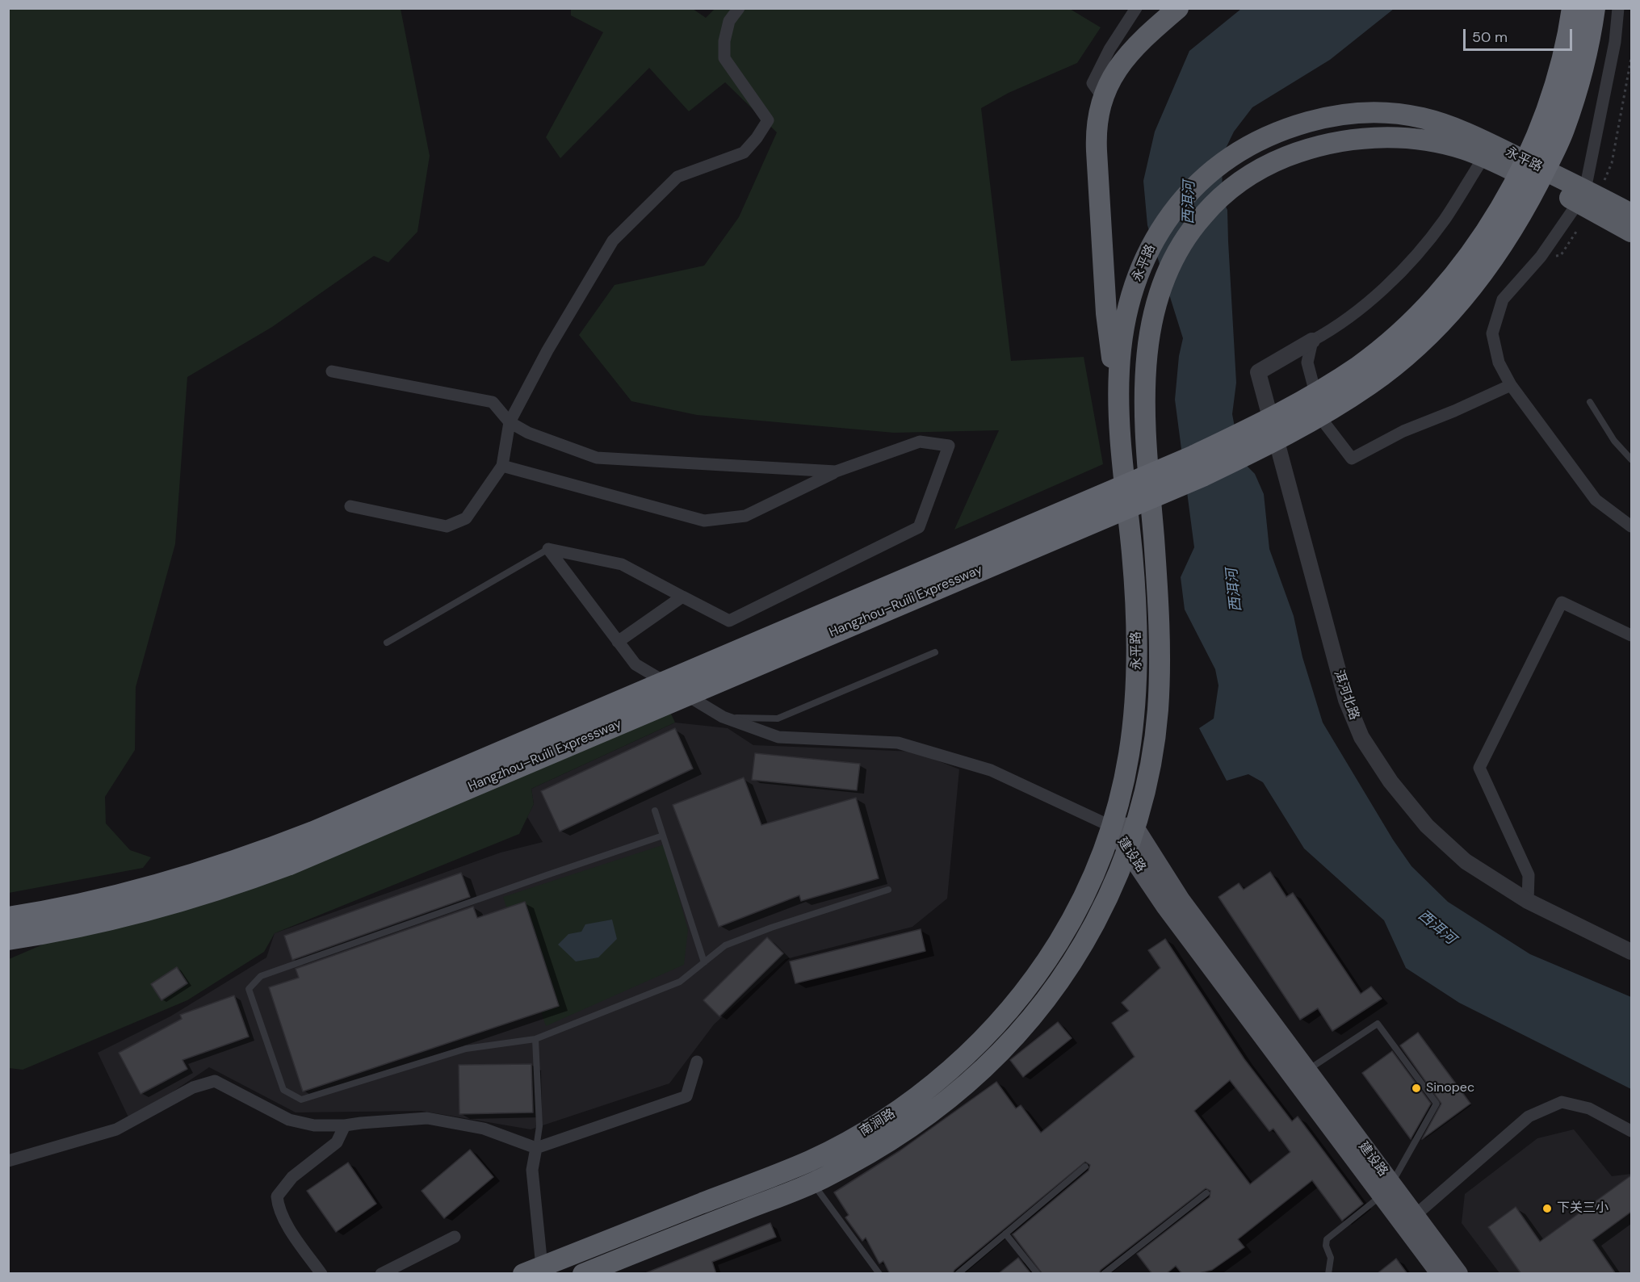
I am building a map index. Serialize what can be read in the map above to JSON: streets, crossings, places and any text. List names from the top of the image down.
{
  "streets": {
    "highway": ["永平路", "Hangzhou–Ruili Expressway", "南涧路"],
    "main road": ["建设路"],
    "street": ["洱河北路"]
  },
  "crossings": [
    ["永平路", "建设路"],
    ["永平路", "南涧路"],
    ["建设路", "南涧路"]
  ],
  "water": ["西洱河"],
  "places": ["Sinopec", "下关三小"],
  "scale_bar": "50 m"
}
